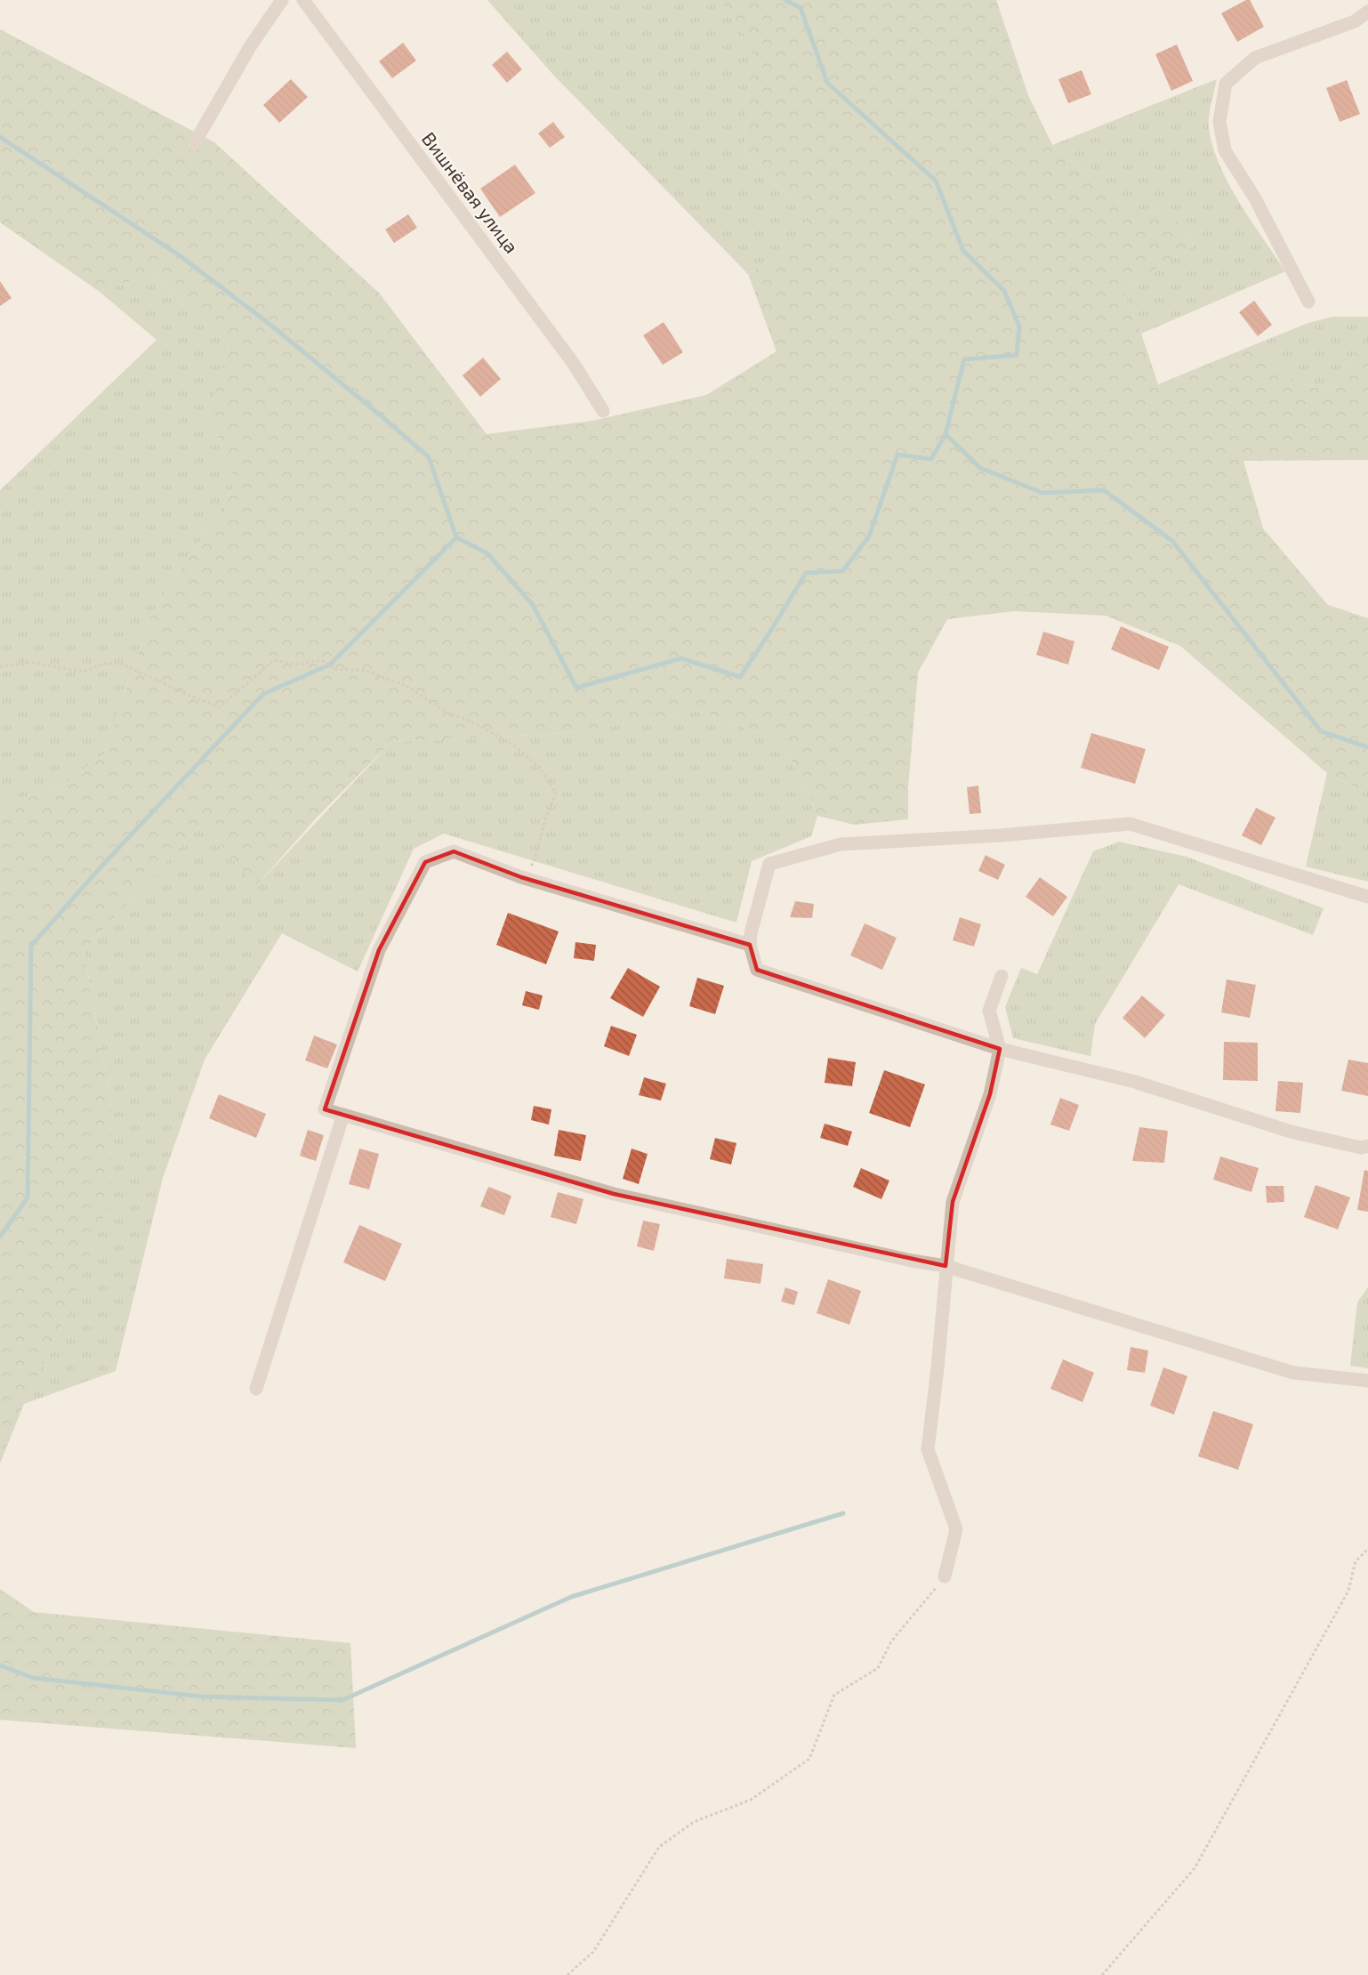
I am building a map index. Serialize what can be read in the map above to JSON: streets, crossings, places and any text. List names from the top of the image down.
{
  "streets": {
    "street": ["Вишнёвая улица"]
  }
}
